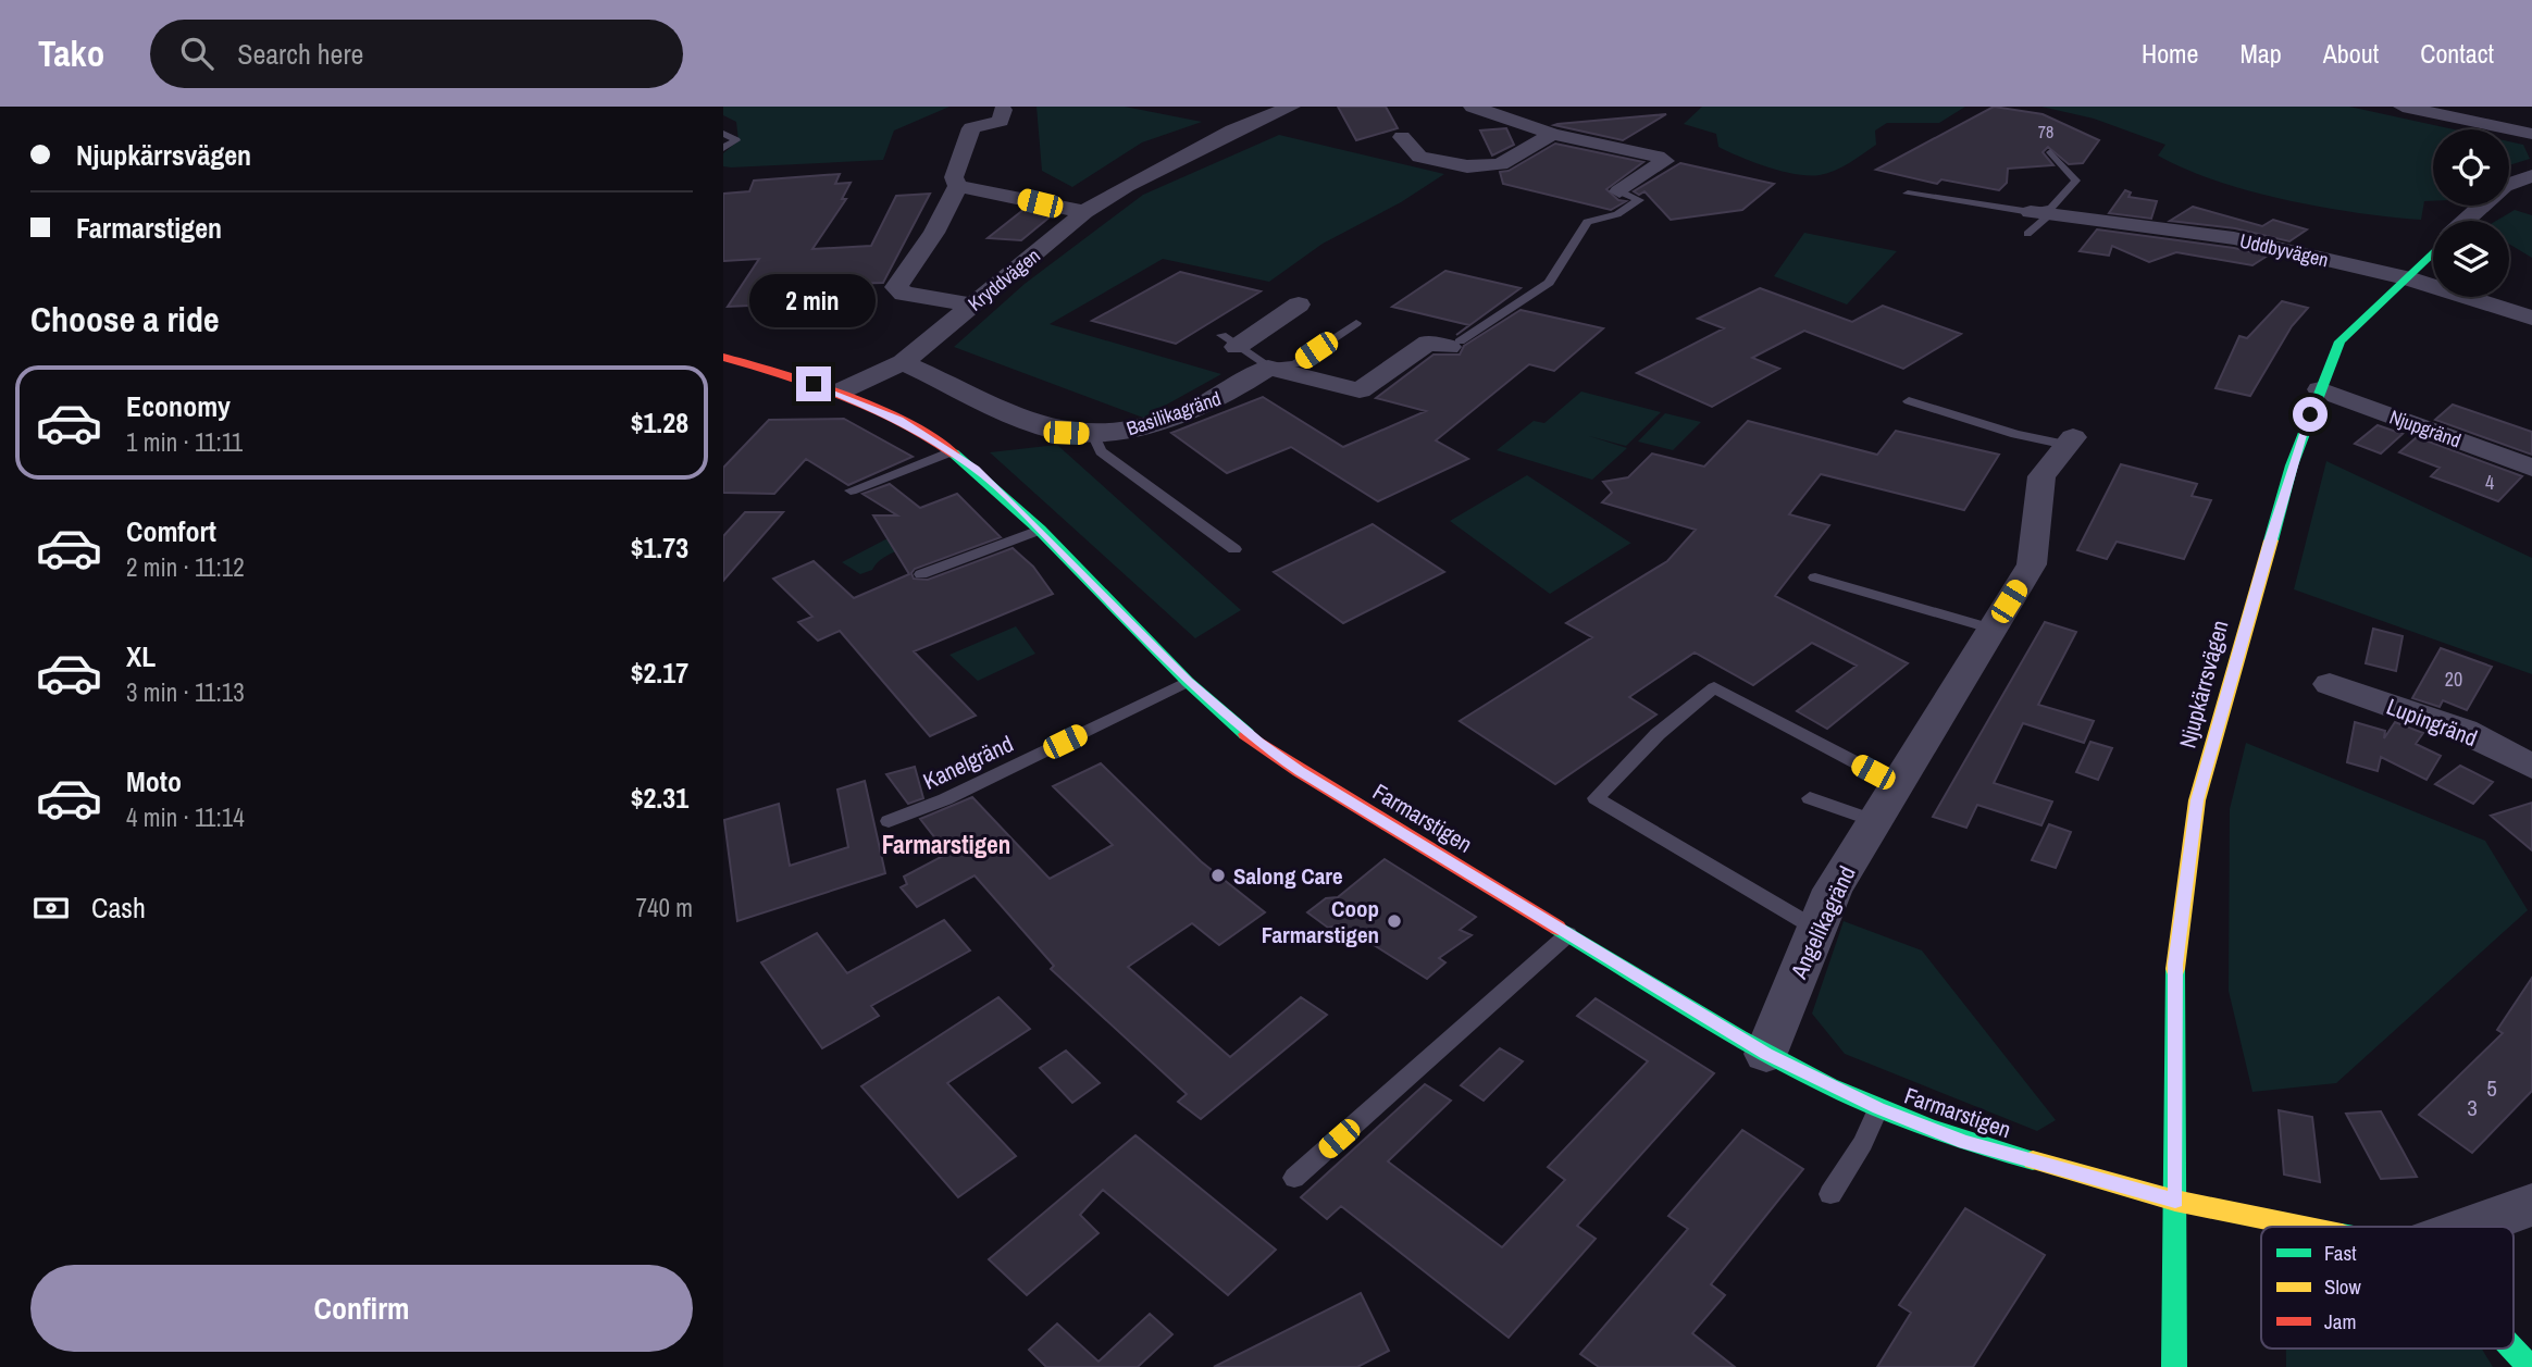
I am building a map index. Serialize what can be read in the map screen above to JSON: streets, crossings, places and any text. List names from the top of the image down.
{
  "streets": {
    "street": [
      "Uddbyvägen",
      "Kryddvägen",
      "Basilikagränd",
      "Njupgränd",
      "Njupkärrsvägen",
      "Lupingränd",
      "Farmarstigen",
      "Angelikagränd"
    ],
    "lane": ["Kanelgränd"]
  },
  "crossings": [
    ["Uddbyvägen", "Njupkärrsvägen"],
    ["Kryddvägen", "Basilikagränd"],
    ["Kryddvägen", "Farmarstigen"],
    ["Njupgränd", "Njupkärrsvägen"],
    ["Njupkärrsvägen", "Farmarstigen"],
    ["Kanelgränd", "Farmarstigen"],
    ["Farmarstigen", "Angelikagränd"]
  ],
  "districts": ["Farmarstigen"],
  "places": ["Salong Care", "Coop Farmarstigen"],
  "house_numbers": [
    "78",
    "4",
    "20",
    "5",
    "3"
  ],
  "legend": ["Fast", "Slow", "Jam"],
  "page": {
    "header": "Tako",
    "search": "Search here",
    "nav": [
      "Home",
      "Map",
      "About",
      "Contact"
    ],
    "banner": ["Njupkärrsvägen", "Farmarstigen"],
    "heading": "Choose a ride",
    "bubble": "2 min",
    "list": [
      {
        "name": "Economy",
        "note": "1 min · 11:11",
        "value": "$1.28"
      },
      {
        "name": "Comfort",
        "note": "2 min · 11:12",
        "value": "$1.73"
      },
      {
        "name": "XL",
        "note": "3 min · 11:13",
        "value": "$2.17"
      },
      {
        "name": "Moto",
        "note": "4 min · 11:14",
        "value": "$2.31"
      }
    ],
    "pay": ["Cash", "740 m"],
    "buttons": "Confirm"
  }
}
